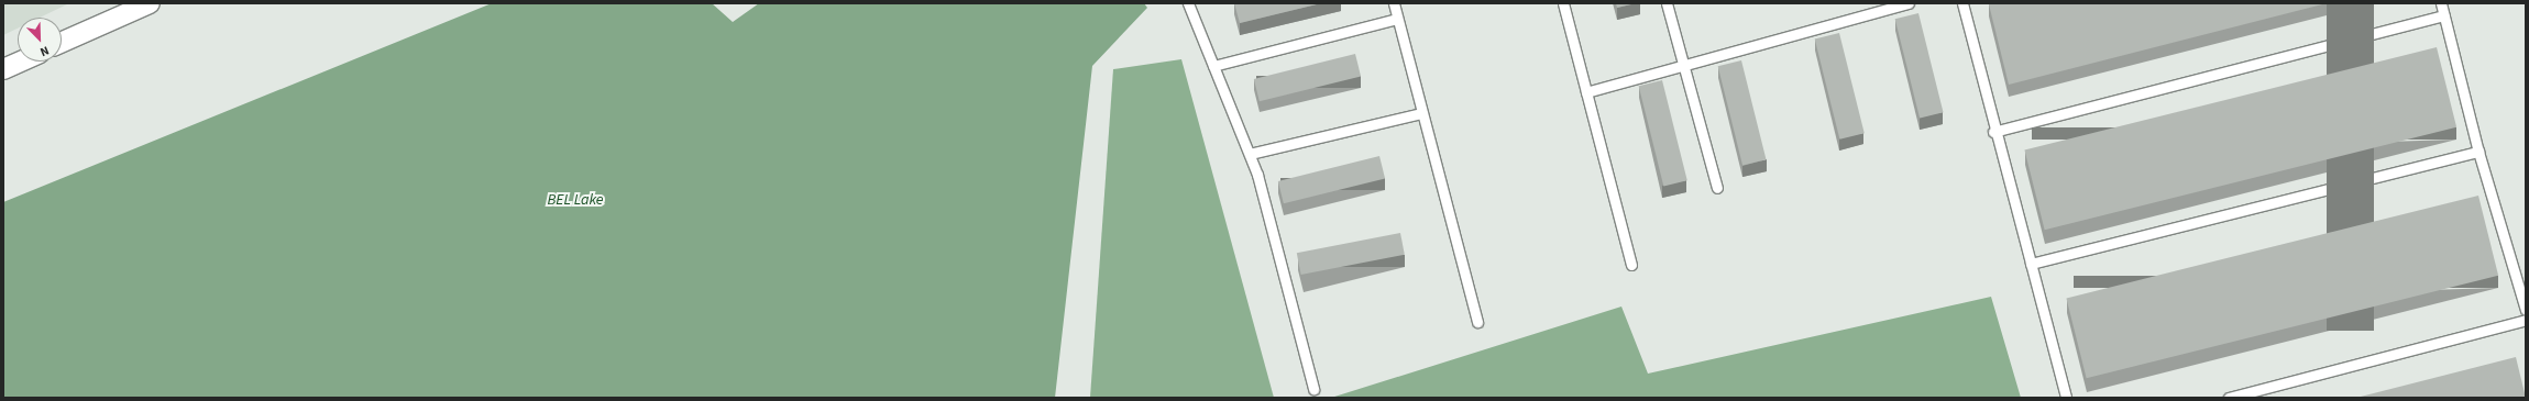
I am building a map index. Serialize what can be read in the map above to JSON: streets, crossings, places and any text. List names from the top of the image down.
{
  "water": ["BEL Lake"],
  "north": "bottom right"
}
